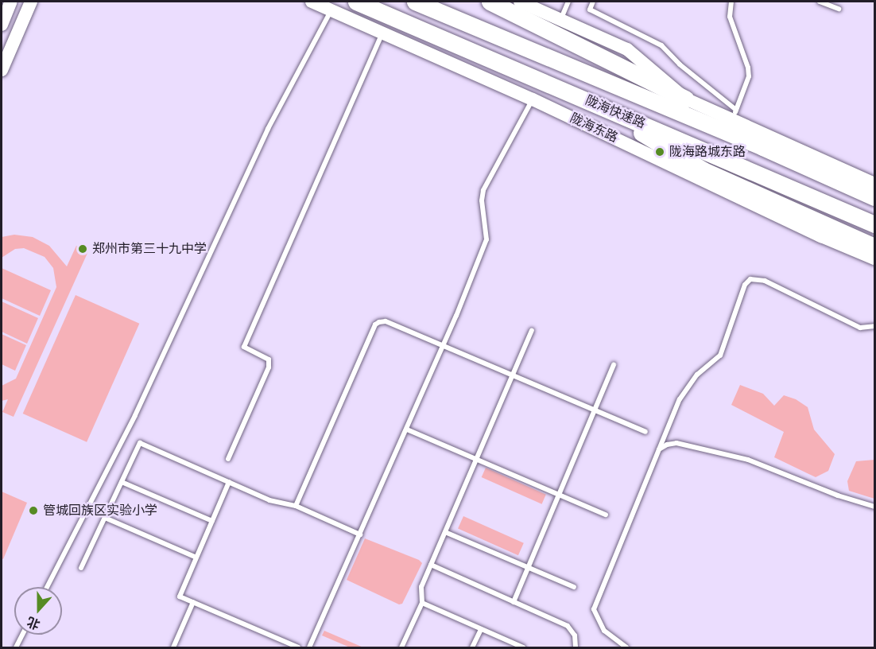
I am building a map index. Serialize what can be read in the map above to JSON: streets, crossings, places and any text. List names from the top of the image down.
{
  "streets": {
    "highway": ["陇海快速路"],
    "street": ["陇海东路"]
  },
  "places": ["陇海路城东路", "郑州市第三十九中学", "管城回族区实验小学"],
  "north": "bottom"
}
